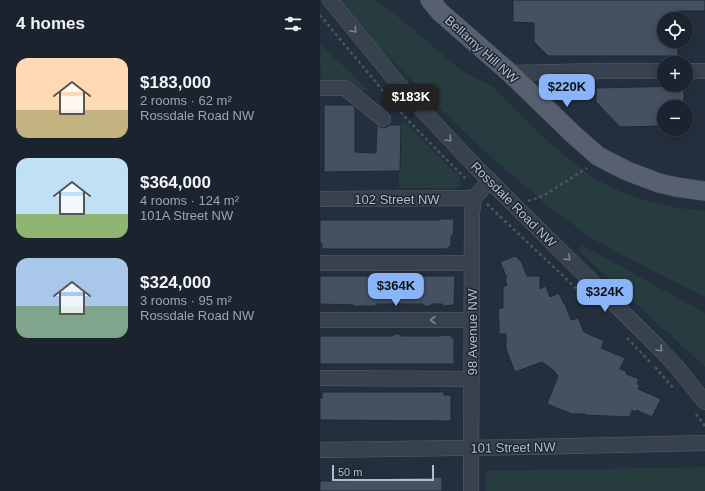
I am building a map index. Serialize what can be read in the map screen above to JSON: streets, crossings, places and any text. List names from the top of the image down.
{
  "streets": {
    "main road": ["Bellamy Hill NW"],
    "street": [
      "102 Street NW",
      "Rossdale Road NW",
      "98 Avenue NW",
      "101 Street NW"
    ]
  },
  "crossings": [
    ["102 Street NW", "98 Avenue NW"],
    ["98 Avenue NW", "101 Street NW"]
  ],
  "one_way": ["Rossdale Road NW"],
  "scale_bar": "50 m",
  "page": {
    "heading": "4 homes",
    "map_buttons": ["+", "−"],
    "list": [
      {
        "name": "$183,000",
        "note": "2 rooms · 62 m² · Rossdale Road NW"
      },
      {
        "name": "$364,000",
        "note": "4 rooms · 124 m² · 101A Street NW"
      },
      {
        "name": "$324,000",
        "note": "3 rooms · 95 m² · Rossdale Road NW"
      }
    ],
    "price": [
      "$220K",
      "$183K",
      "$364K",
      "$324K"
    ],
    "scale": "50 m"
  }
}
